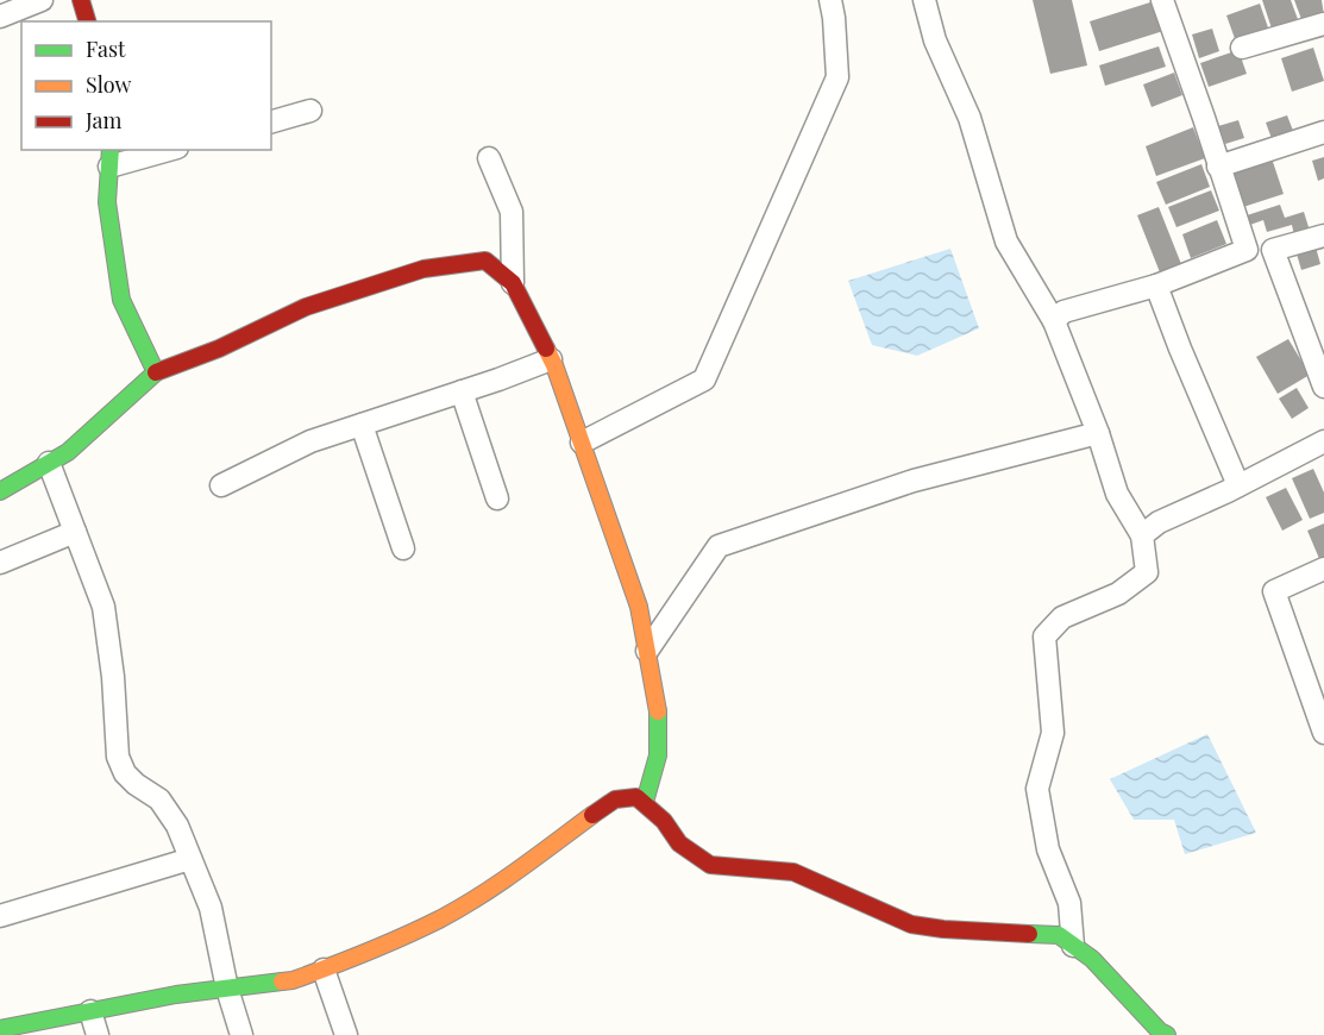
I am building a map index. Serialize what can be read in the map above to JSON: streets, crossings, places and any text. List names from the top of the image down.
{
  "legend": ["Fast", "Slow", "Jam"]
}
